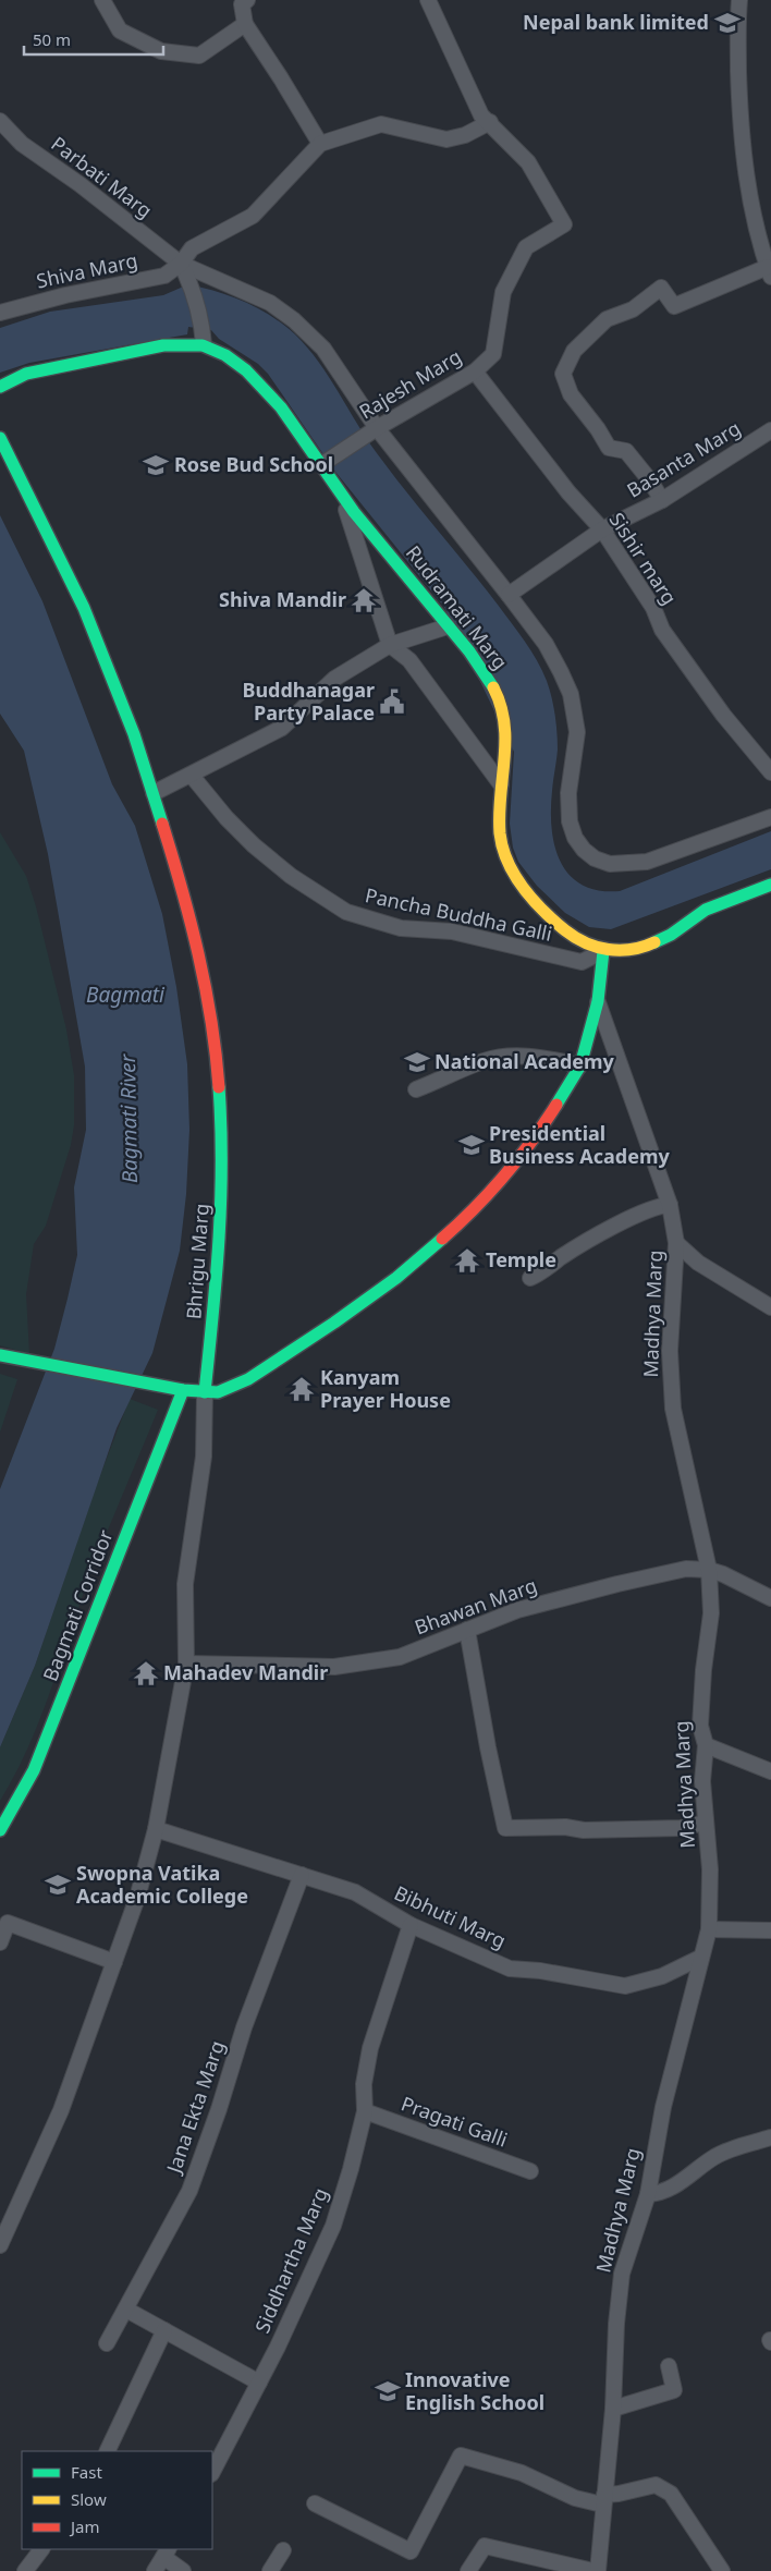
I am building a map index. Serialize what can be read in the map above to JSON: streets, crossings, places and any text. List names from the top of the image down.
{
  "streets": {
    "street": [
      "Parbati Marg",
      "Shiva Marg",
      "Rajesh Marg",
      "Basanta Marg",
      "Sishir marg",
      "Rudramati Marg",
      "Pancha Buddha Galli",
      "Bhrigu Marg",
      "Madhya Marg",
      "Bagmati Corridor",
      "Bhawan Marg",
      "Bibhuti Marg",
      "Jana Ekta Marg",
      "Pragati Galli",
      "Siddhartha Marg"
    ]
  },
  "crossings": [
    ["Parbati Marg", "Shiva Marg"],
    ["Rajesh Marg", "Sishir marg"],
    ["Rajesh Marg", "Rudramati Marg"],
    ["Basanta Marg", "Sishir marg"],
    ["Rudramati Marg", "Pancha Buddha Galli"],
    ["Madhya Marg", "Bhawan Marg"],
    ["Madhya Marg", "Bibhuti Marg"],
    ["Bibhuti Marg", "Jana Ekta Marg"],
    ["Bibhuti Marg", "Siddhartha Marg"],
    ["Pragati Galli", "Siddhartha Marg"]
  ],
  "water": ["Bagmati", "Bagmati River"],
  "places": {
    "school or university": [
      "Nepal bank limited",
      "Rose Bud School",
      "National Academy",
      "Presidential Business Academy",
      "Swopna Vatika Academic College",
      "Innovative English School"
    ],
    "temple": [
      "Shiva Mandir",
      "Temple",
      "Kanyam Prayer House",
      "Mahadev Mandir"
    ],
    "public building": ["Buddhanagar Party Palace"]
  },
  "legend": ["Fast", "Slow", "Jam"],
  "scale_bar": "50 m"
}
